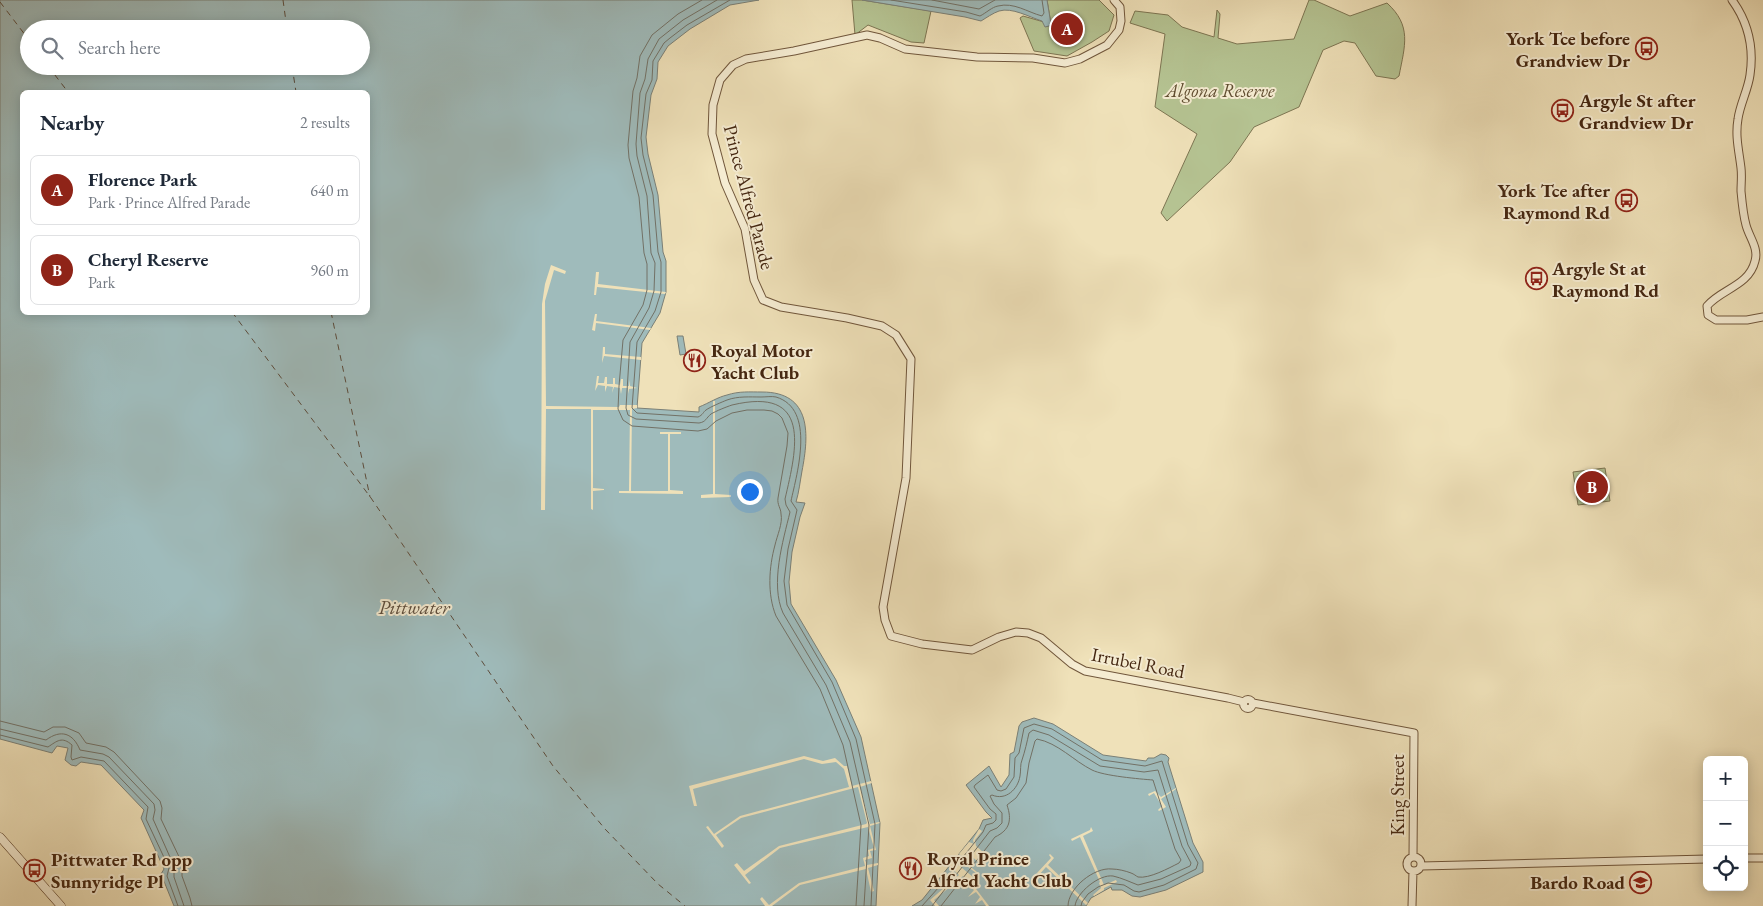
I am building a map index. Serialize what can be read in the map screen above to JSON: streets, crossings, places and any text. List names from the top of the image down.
{
  "streets": {
    "street": ["Prince Alfred Parade", "Irrubel Road", "King Street"]
  },
  "crossings": [
    ["Prince Alfred Parade", "Irrubel Road"],
    ["Irrubel Road", "King Street"]
  ],
  "water": ["Pittwater"],
  "parks": ["Algona Reserve"],
  "places": {
    "bus stop": [
      "York Tce before Grandview Dr",
      "Argyle St after Grandview Dr",
      "York Tce after Raymond Rd",
      "Argyle St at Raymond Rd",
      "Pittwater Rd opp Sunnyridge Pl"
    ],
    "restaurant": ["Royal Motor Yacht Club", "Royal Prince Alfred Yacht Club"],
    "school or university": ["Bardo Road"]
  },
  "page": {
    "pins": ["A", "B"],
    "search": "Search here",
    "heading": ["Nearby", "2 results"],
    "list": [
      {
        "mark": "A",
        "name": "Florence Park",
        "note": "Park · Prince Alfred Parade",
        "value": "640 m"
      },
      {
        "mark": "B",
        "name": "Cheryl Reserve",
        "note": "Park",
        "value": "960 m"
      }
    ],
    "map_buttons": ["+", "−"]
  }
}
